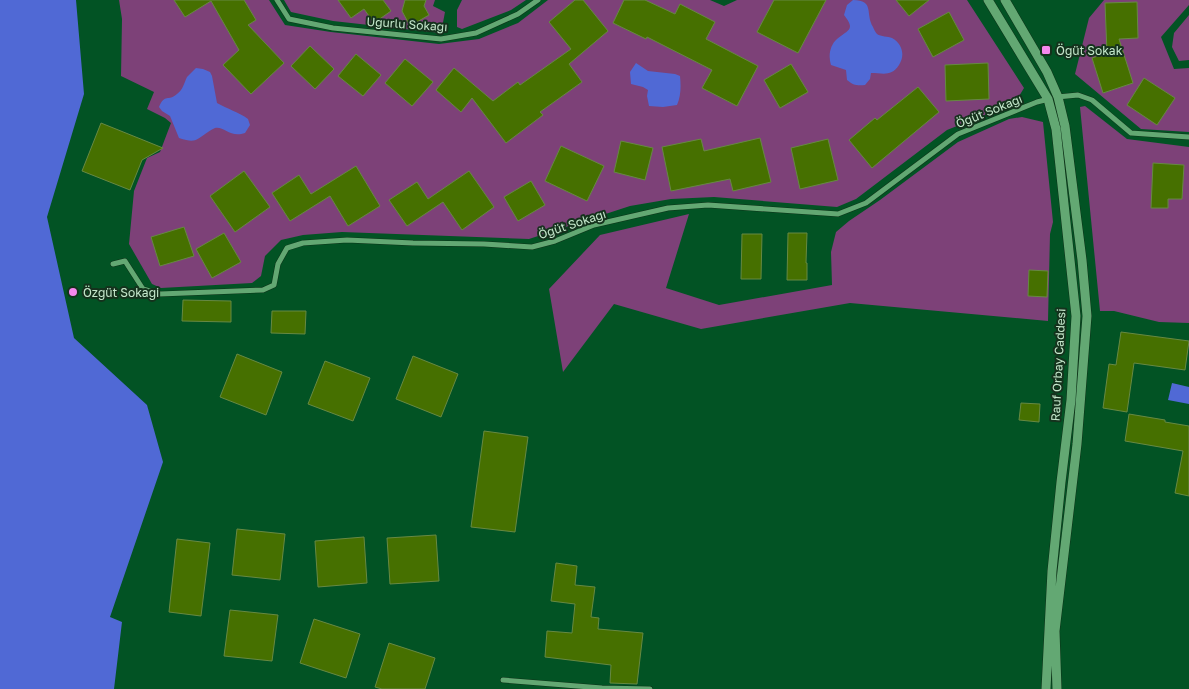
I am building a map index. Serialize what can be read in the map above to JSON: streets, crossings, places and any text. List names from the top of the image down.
{
  "streets": {
    "street": ["Uğurlu Sokağı", "Öğüt Sokağı", "Rauf Orbay Caddesi"]
  },
  "crossings": [
    ["Öğüt Sokağı", "Rauf Orbay Caddesi"]
  ],
  "places": {
    "transit": ["Öğüt Sokak"],
    "other": ["Özgüt Sokagi"]
  }
}
